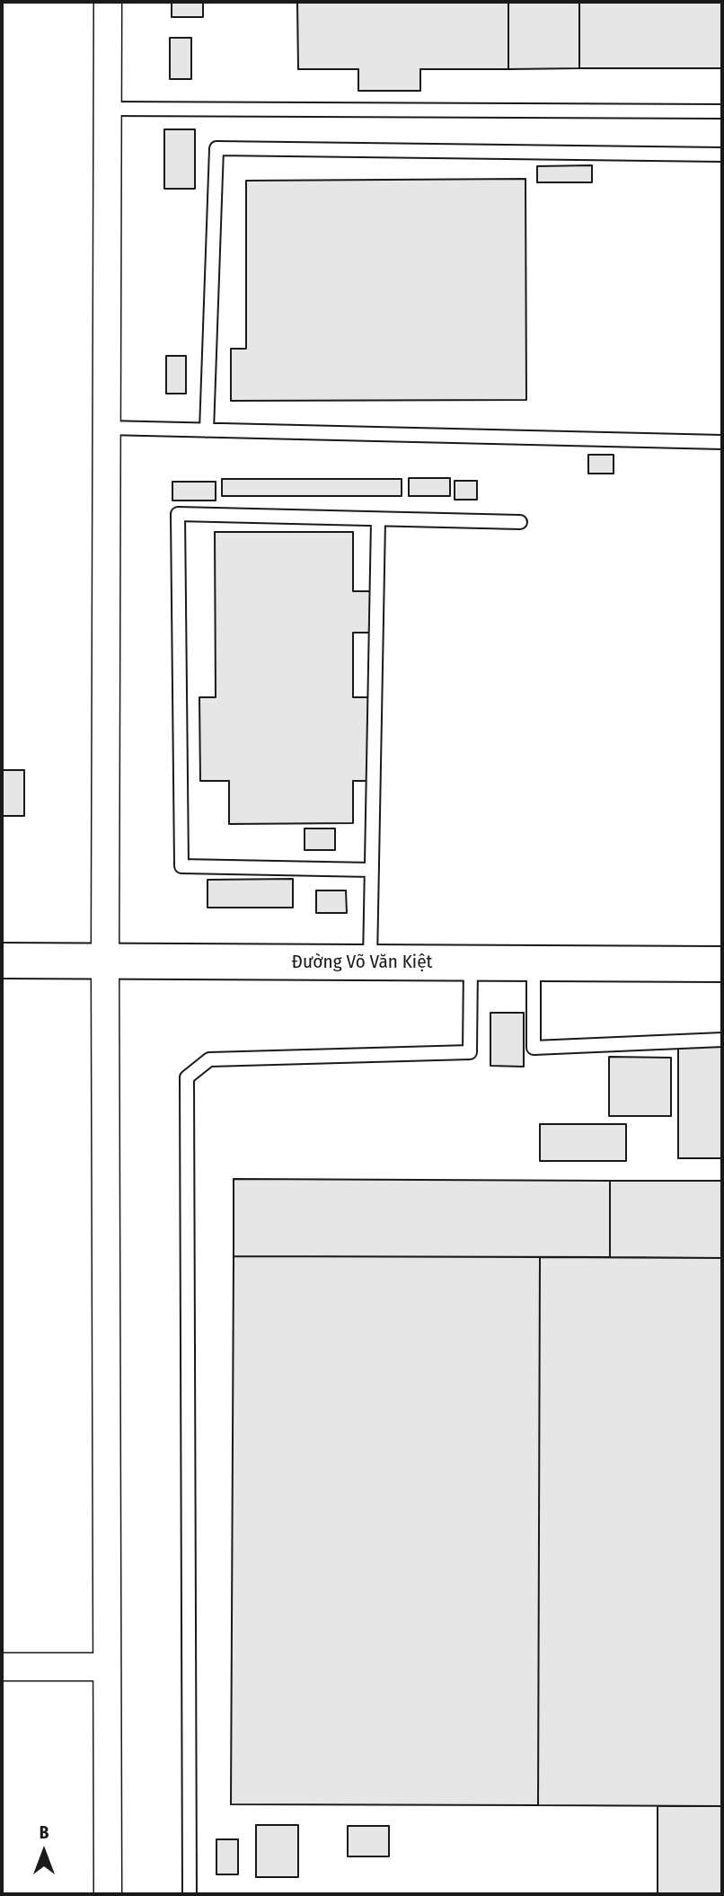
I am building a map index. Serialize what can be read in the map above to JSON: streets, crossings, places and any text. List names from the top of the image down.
{
  "streets": {
    "street": ["Đường Võ Văn Kiệt"]
  },
  "north": "top"
}
